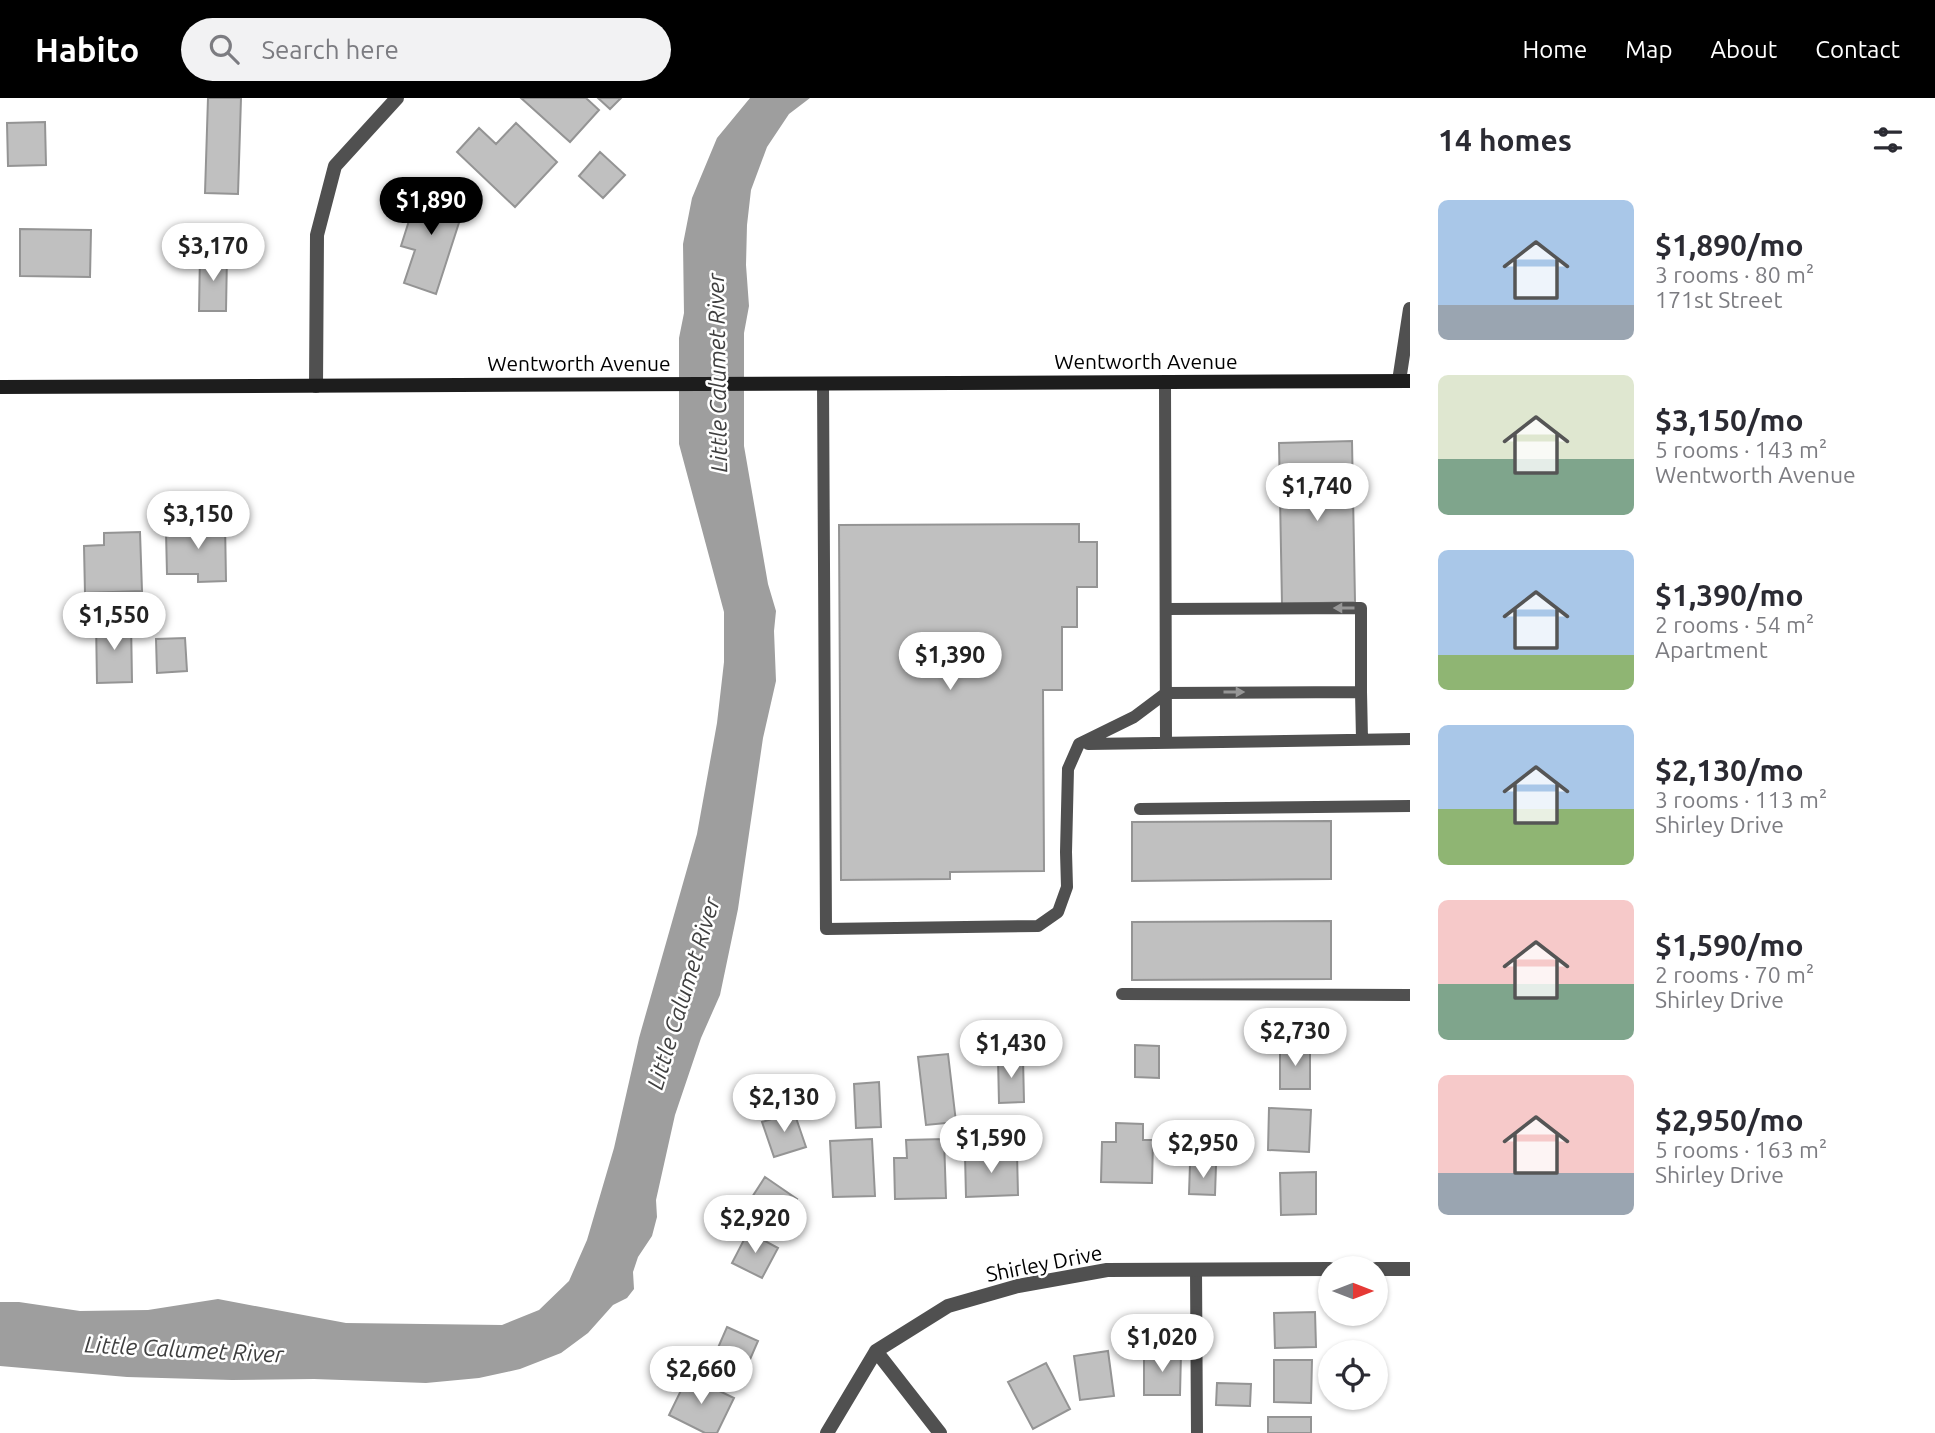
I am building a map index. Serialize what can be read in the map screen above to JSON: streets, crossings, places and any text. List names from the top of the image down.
{
  "streets": {
    "street": ["Wentworth Avenue", "Shirley Drive"]
  },
  "water": ["Little Calumet River"],
  "north": "right",
  "page": {
    "header": "Habito",
    "search": "Search here",
    "nav": [
      "Home",
      "Map",
      "About",
      "Contact"
    ],
    "heading": "14 homes",
    "price": [
      "$1,890",
      "$3,170",
      "$1,740",
      "$3,150",
      "$1,550",
      "$1,390",
      "$2,730",
      "$1,430",
      "$2,130",
      "$1,590",
      "$2,950",
      "$2,920",
      "$1,020",
      "$2,660"
    ],
    "list": [
      {
        "name": "$1,890/mo",
        "note": "3 rooms · 80 m² · 171st Street"
      },
      {
        "name": "$3,150/mo",
        "note": "5 rooms · 143 m² · Wentworth Avenue"
      },
      {
        "name": "$1,390/mo",
        "note": "2 rooms · 54 m² · Apartment"
      },
      {
        "name": "$2,130/mo",
        "note": "3 rooms · 113 m² · Shirley Drive"
      },
      {
        "name": "$1,590/mo",
        "note": "2 rooms · 70 m² · Shirley Drive"
      },
      {
        "name": "$2,950/mo",
        "note": "5 rooms · 163 m² · Shirley Drive"
      }
    ]
  }
}
